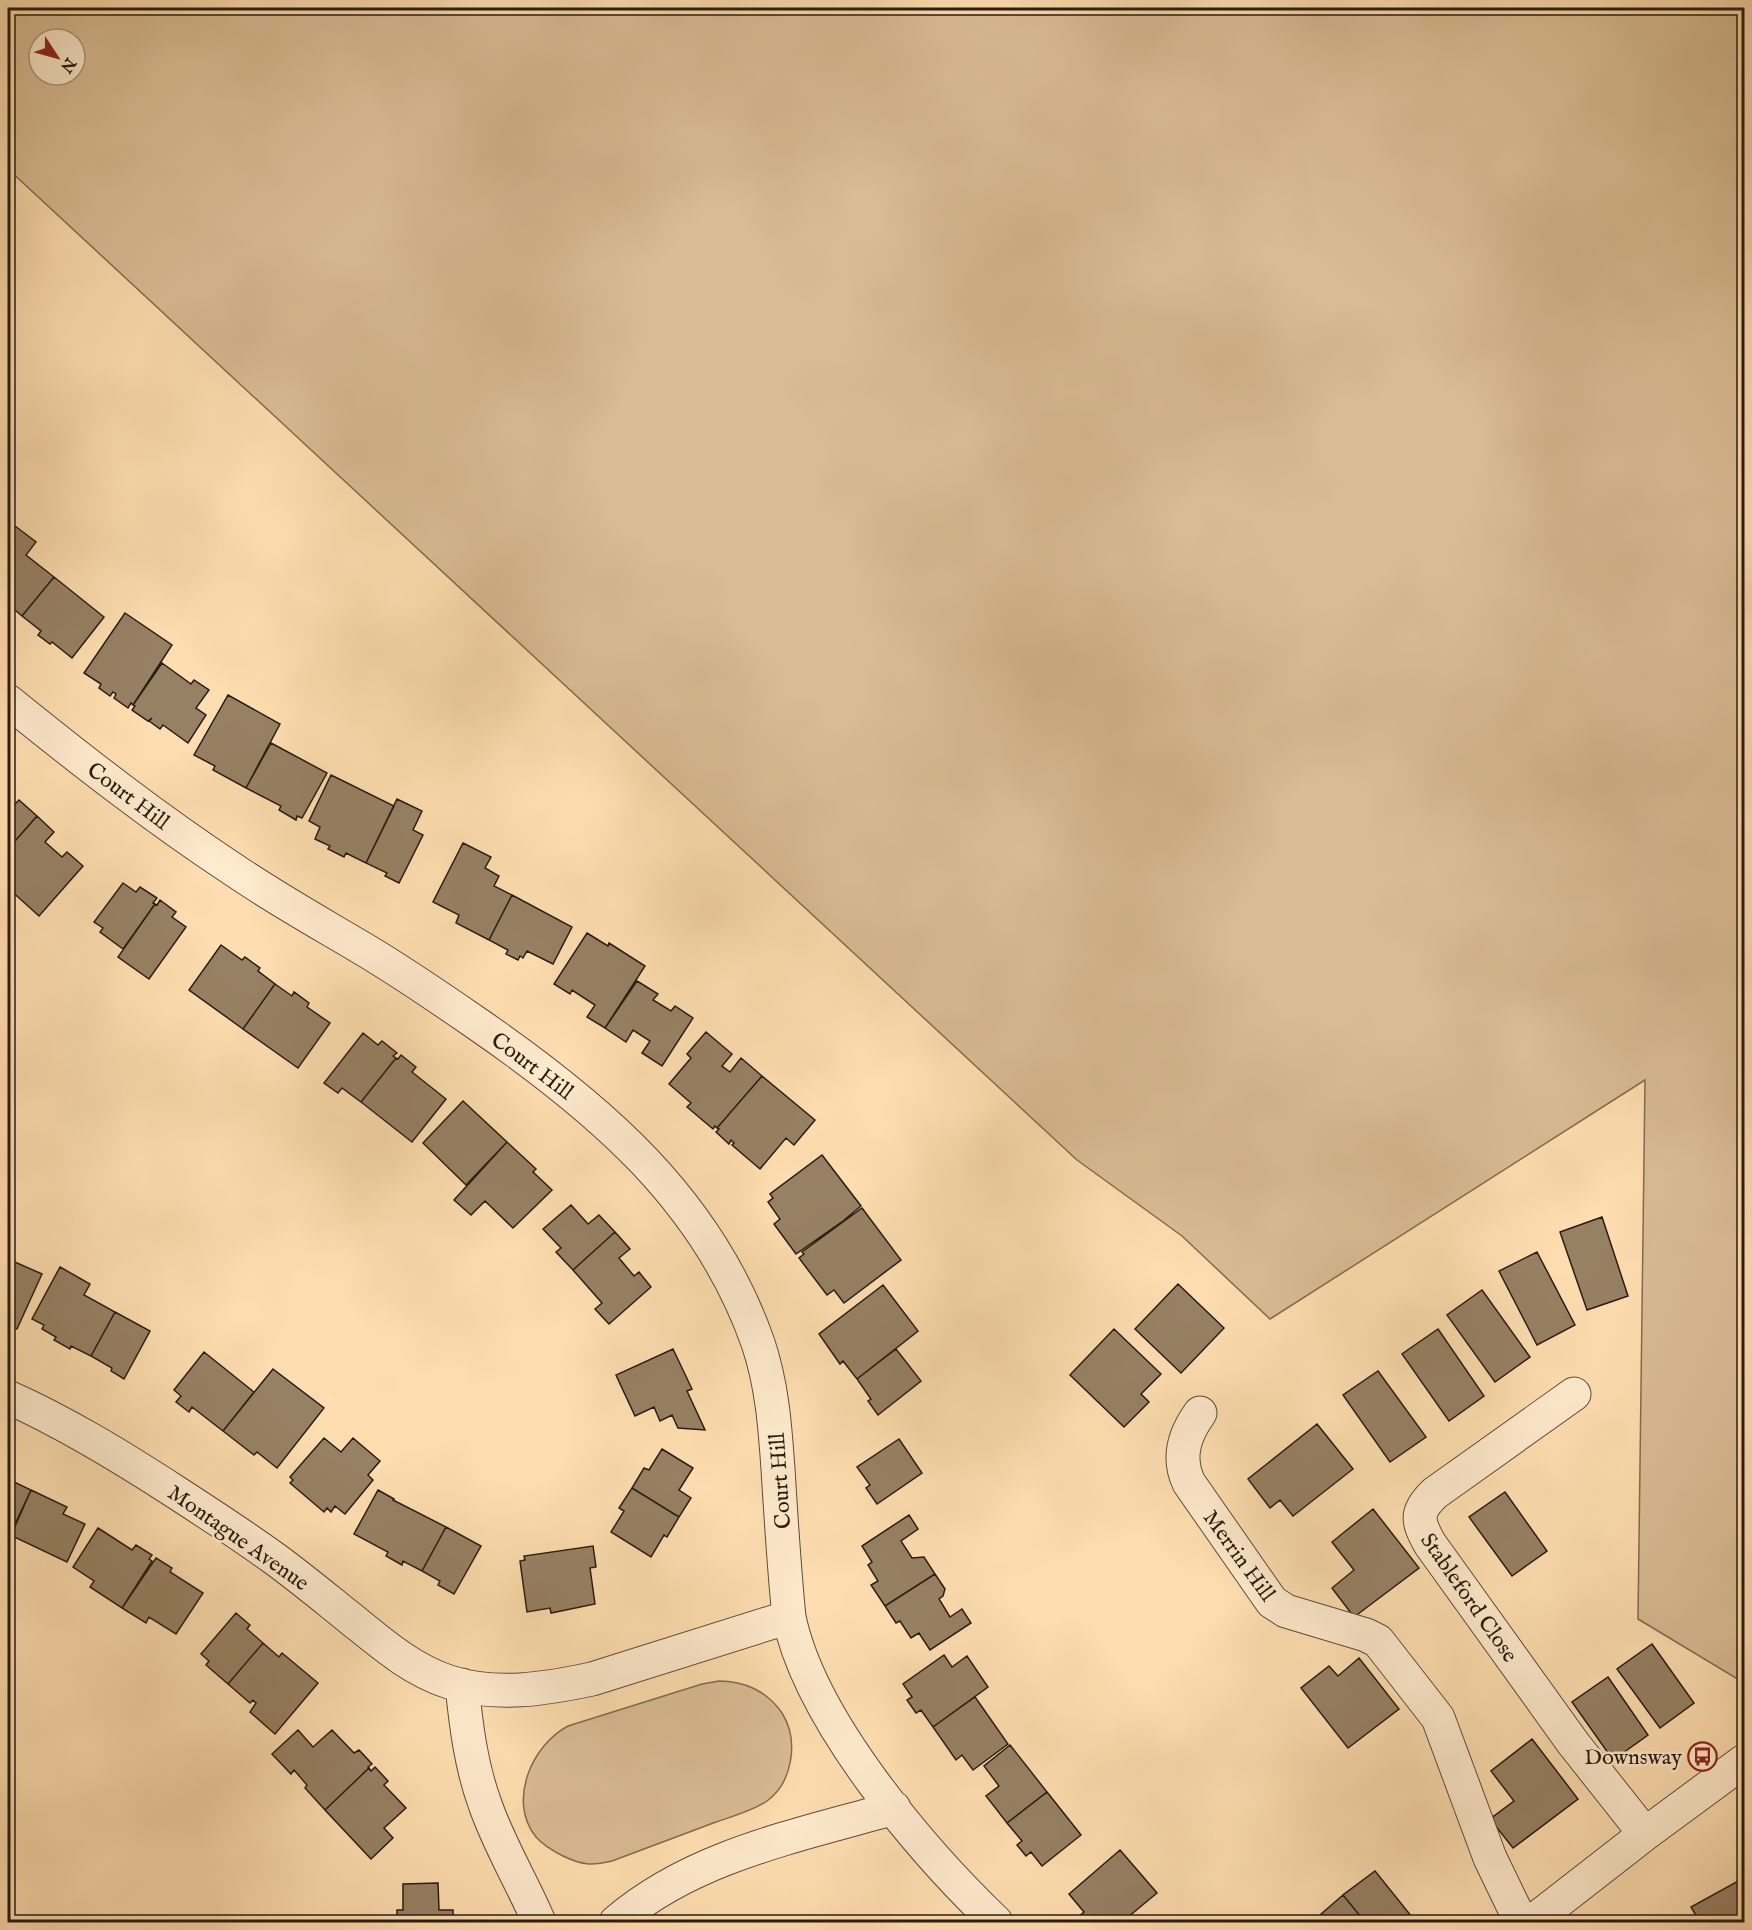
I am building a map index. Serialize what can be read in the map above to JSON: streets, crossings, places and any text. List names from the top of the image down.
{
  "streets": {
    "street": [
      "Court Hill",
      "Montague Avenue",
      "Merrin Hill",
      "Stableford Close"
    ]
  },
  "crossings": [
    ["Court Hill", "Montague Avenue"]
  ],
  "places": {
    "bus stop": ["Downsway"]
  },
  "north": "bottom right"
}
